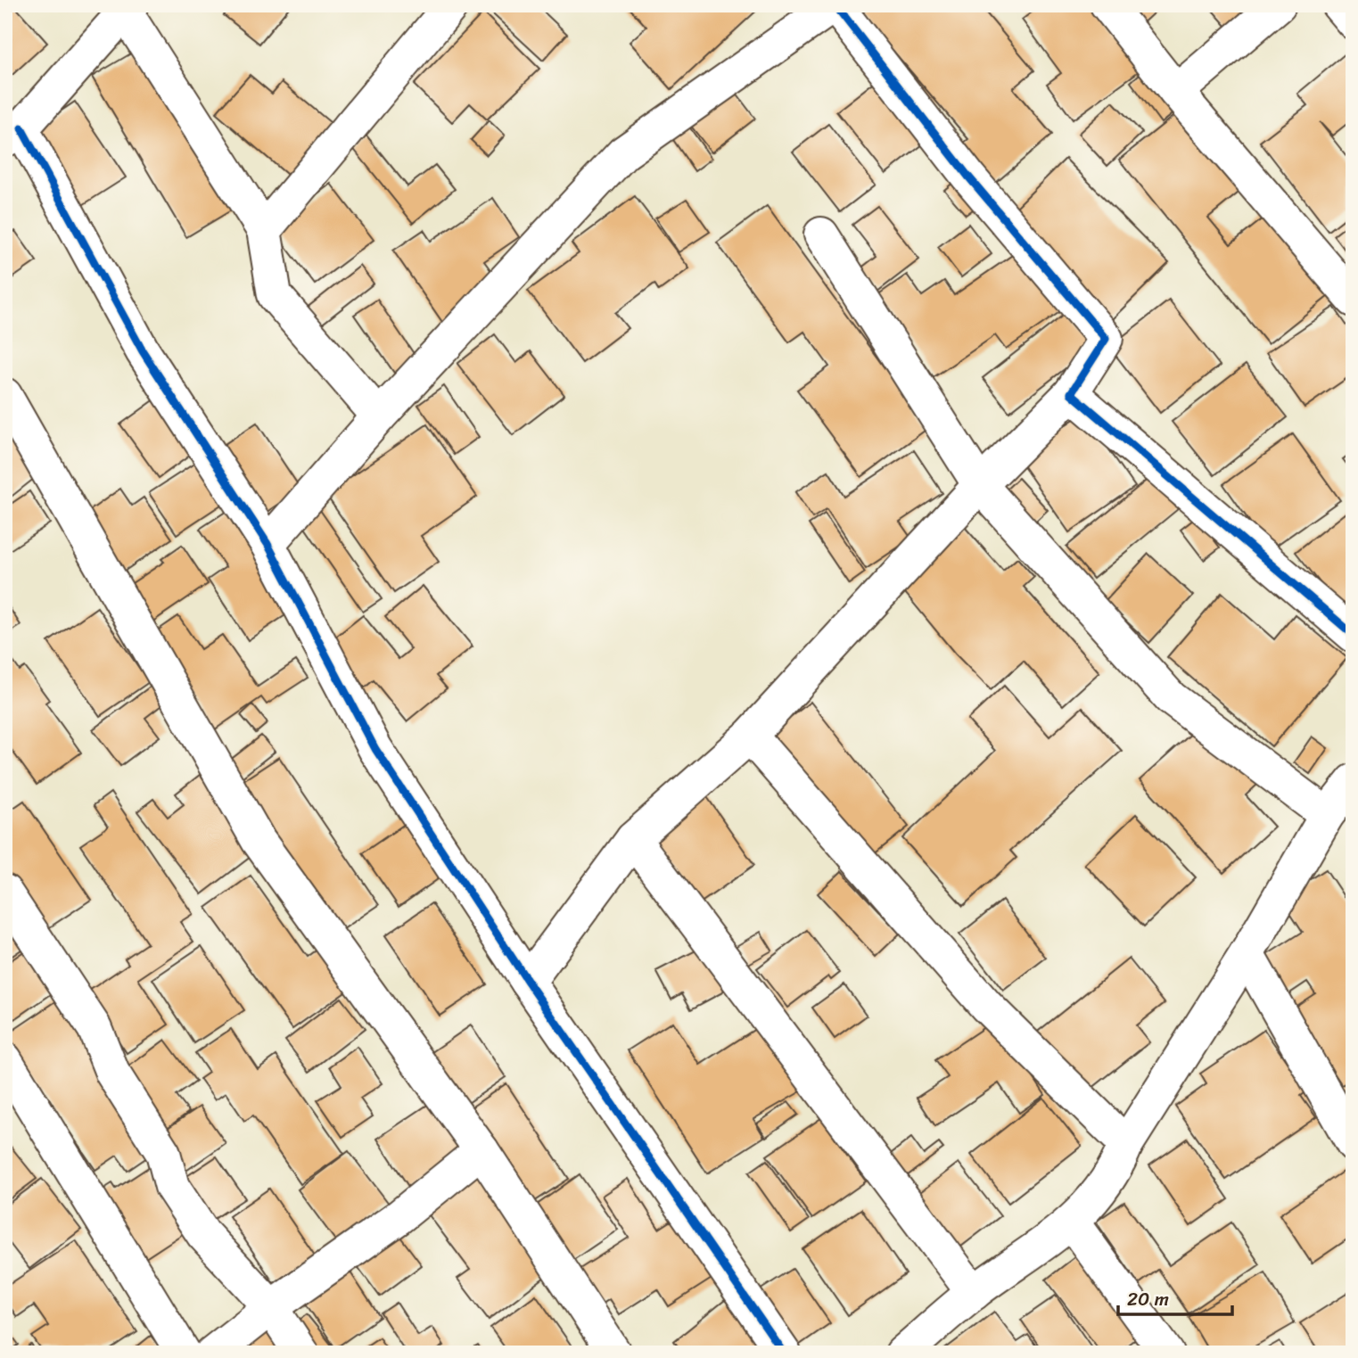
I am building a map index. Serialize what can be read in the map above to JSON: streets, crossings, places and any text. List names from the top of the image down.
{
  "scale_bar": "20 m"
}
